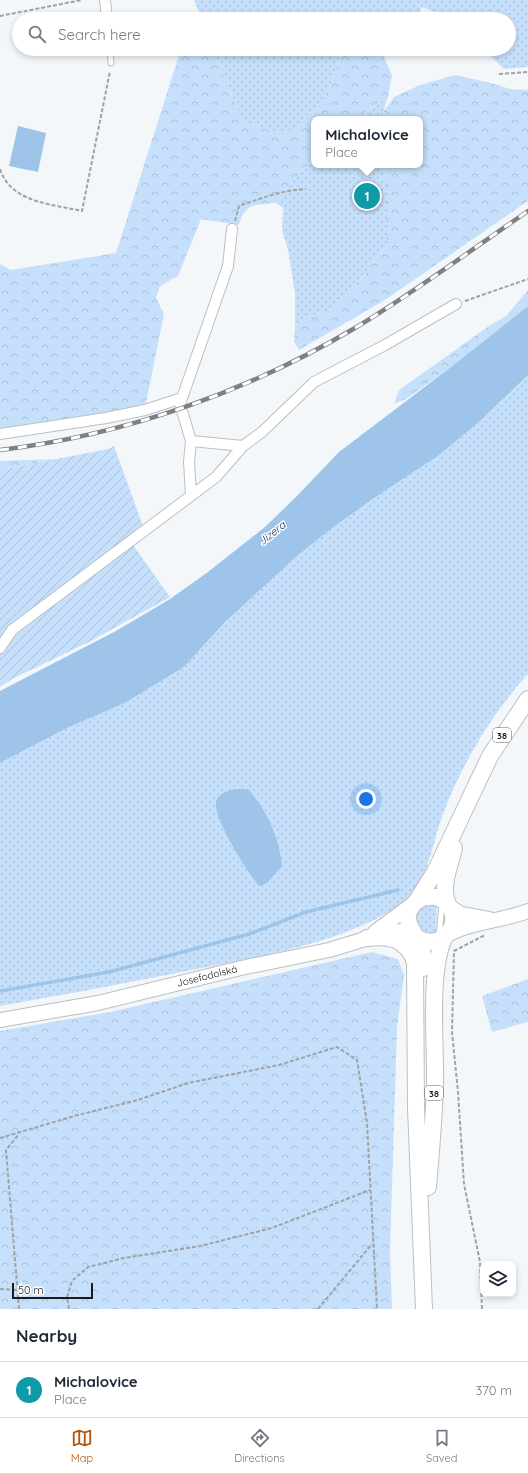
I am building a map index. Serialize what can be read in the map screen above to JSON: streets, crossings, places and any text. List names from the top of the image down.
{
  "streets": {
    "main road": ["38", "Josefodolská"]
  },
  "crossings": [
    ["38", "Josefodolská"]
  ],
  "water": ["Jizera"],
  "scale_bar": "50 m",
  "page": {
    "search": "Search here",
    "popup": ["Michalovice", "Place"],
    "pins": "1",
    "scale": "50 m",
    "heading": "Nearby",
    "list": [
      {
        "mark": "1",
        "name": "Michalovice",
        "note": "Place",
        "value": "370 m"
      }
    ],
    "nav": ["Map", "Directions", "Saved"]
  }
}
